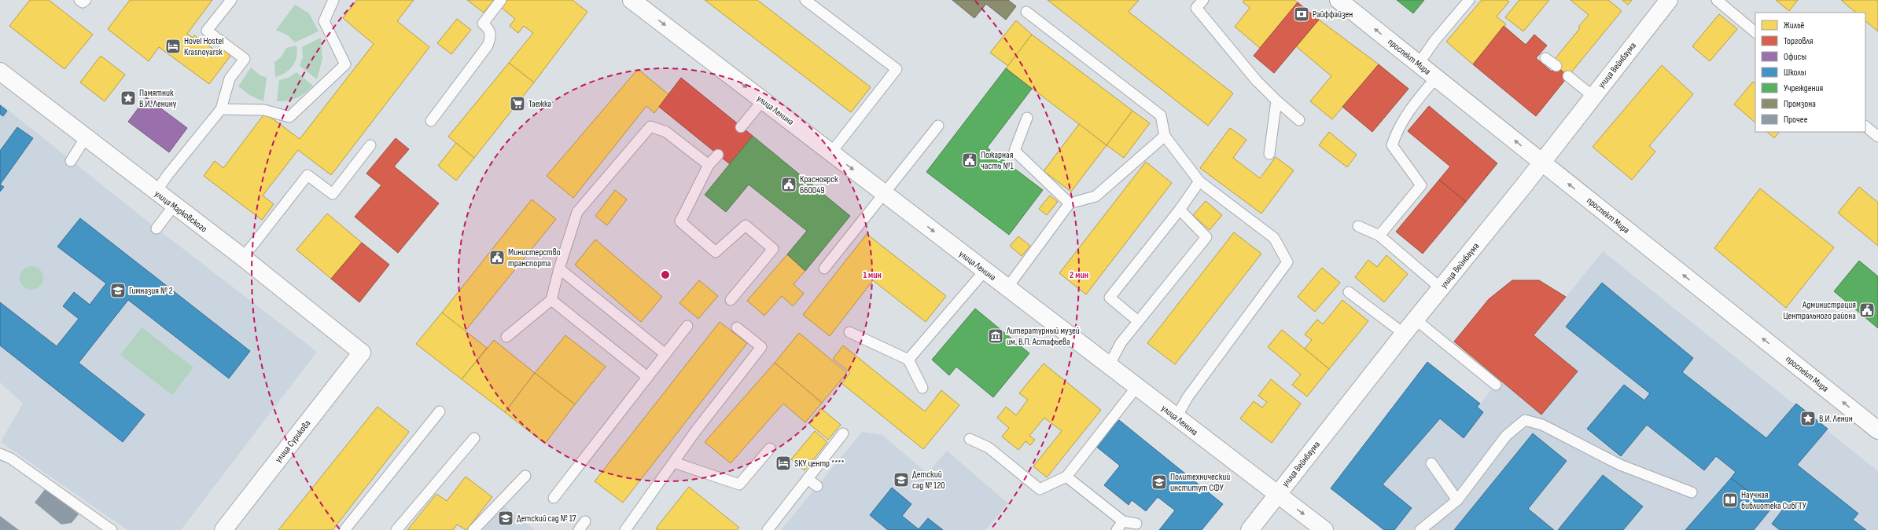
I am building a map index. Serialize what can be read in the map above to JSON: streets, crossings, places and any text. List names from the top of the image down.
{
  "streets": {
    "main road": [
      "проспект Мира",
      "улица Вейнбаума",
      "улица Ленина",
      "улица Марковского",
      "улица Сурикова"
    ]
  },
  "crossings": [
    ["проспект Мира", "улица Вейнбаума"],
    ["улица Вейнбаума", "улица Ленина"],
    ["улица Марковского", "улица Сурикова"]
  ],
  "one_way": ["проспект Мира", "улица Ленина"],
  "places": {
    "bank": ["Райффайзен"],
    "hotel": ["Hovel Hostel Krasnoyarsk", "SKY центр ****"],
    "place": ["Памятник В.И. Ленину", "В.И. Ленин"],
    "supermarket": ["Таежка"],
    "public building": [
      "Пожарная часть №1",
      "Красноярск 660049",
      "Министерство транспорта",
      "Администрация Центрального района"
    ],
    "school or university": [
      "Гимназия № 2",
      "Детский сад № 120",
      "Политехнический институт СФУ",
      "Детский сад № 17"
    ],
    "museum": ["Литературный музей им. В.П. Астафьева"],
    "library": ["Научная библиотека СибГТУ"]
  },
  "legend": [
    "Жильё",
    "Торговля",
    "Офисы",
    "Школы",
    "Учреждения",
    "Промзона",
    "Прочее"
  ],
  "rings": ["1 мин", "2 мин"]
}
